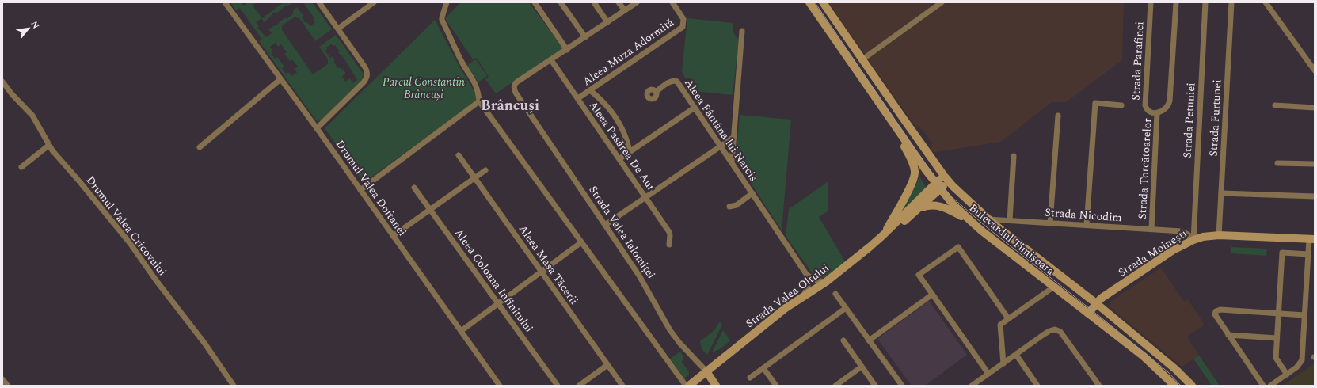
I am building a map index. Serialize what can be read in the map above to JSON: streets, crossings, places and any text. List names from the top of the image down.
{
  "streets": {
    "main road": [
      "Strada Valea Ialomiței",
      "Bulevardul Timișoara",
      "Strada Moinești",
      "Strada Valea Oltului"
    ],
    "street": [
      "Aleea Muza Adormită",
      "Strada Parafinei",
      "Strada Furtunei",
      "Strada Petuniei",
      "Aleea Fântâna lui Narcis",
      "Aleea Pasărea De Aur",
      "Strada Torcătoarelor",
      "Drumul Valea Doftanei",
      "Strada Nicodim",
      "Drumul Valea Cricovului",
      "Aleea Masa Tăcerii",
      "Aleea Coloana Infinitului"
    ]
  },
  "crossings": [
    ["Aleea Muza Adormită", "Aleea Pasărea De Aur"],
    ["Strada Parafinei", "Strada Torcătoarelor"],
    ["Strada Furtunei", "Strada Moinești"],
    ["Strada Petuniei", "Strada Nicodim"],
    ["Strada Petuniei", "Strada Moinești"],
    ["Aleea Fântâna lui Narcis", "Strada Valea Oltului"],
    ["Aleea Pasărea De Aur", "Strada Valea Ialomiței"],
    ["Strada Torcătoarelor", "Strada Nicodim"],
    ["Strada Nicodim", "Bulevardul Timișoara"],
    ["Strada Nicodim", "Strada Moinești"],
    ["Strada Valea Ialomiței", "Strada Valea Oltului"],
    ["Bulevardul Timișoara", "Strada Moinești"],
    ["Bulevardul Timișoara", "Strada Valea Oltului"]
  ],
  "districts": ["Brâncuși"],
  "parks": ["Parcul Constantin Brâncuși"],
  "north": "top right"
}
